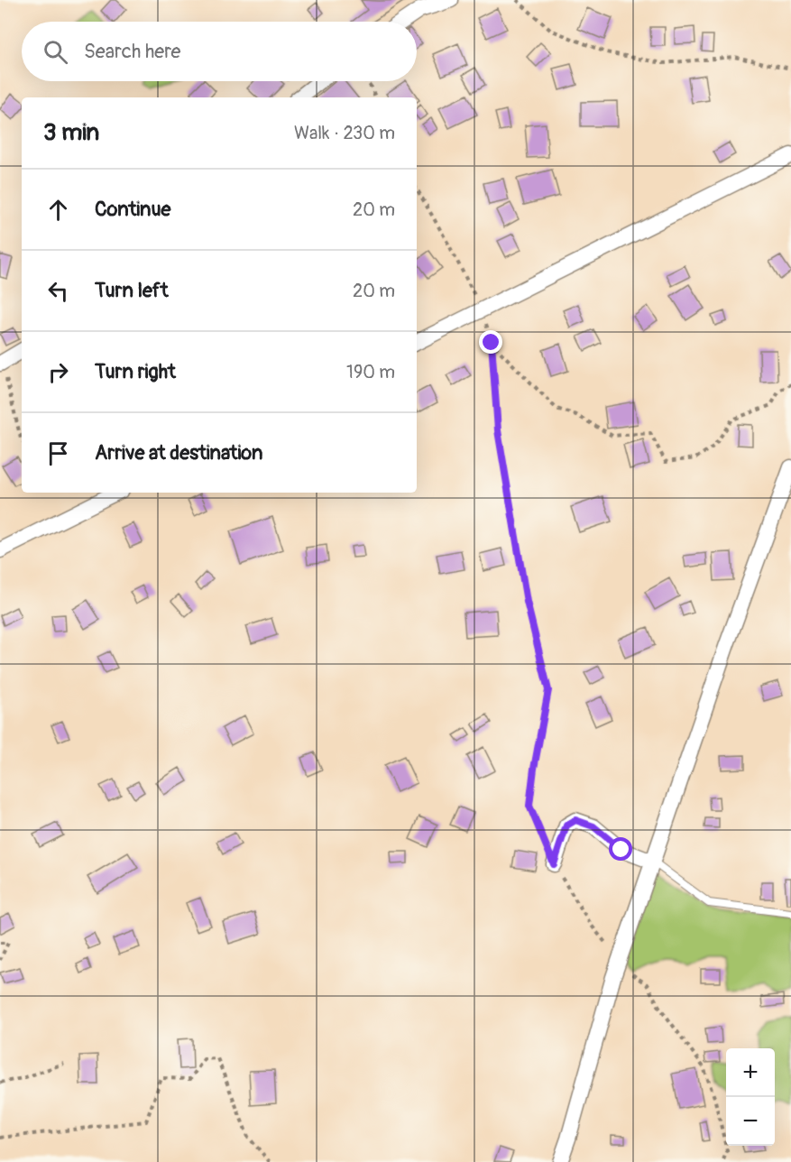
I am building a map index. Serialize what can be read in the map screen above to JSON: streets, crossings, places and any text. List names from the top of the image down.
{
  "page": {
    "search": "Search here",
    "heading": ["3 min", "Walk · 230 m"],
    "list": [
      ["Continue", "20 m"],
      ["Turn left", "20 m"],
      ["Turn right", "190 m"],
      "Arrive at destination"
    ],
    "map_buttons": ["+", "−"]
  }
}
